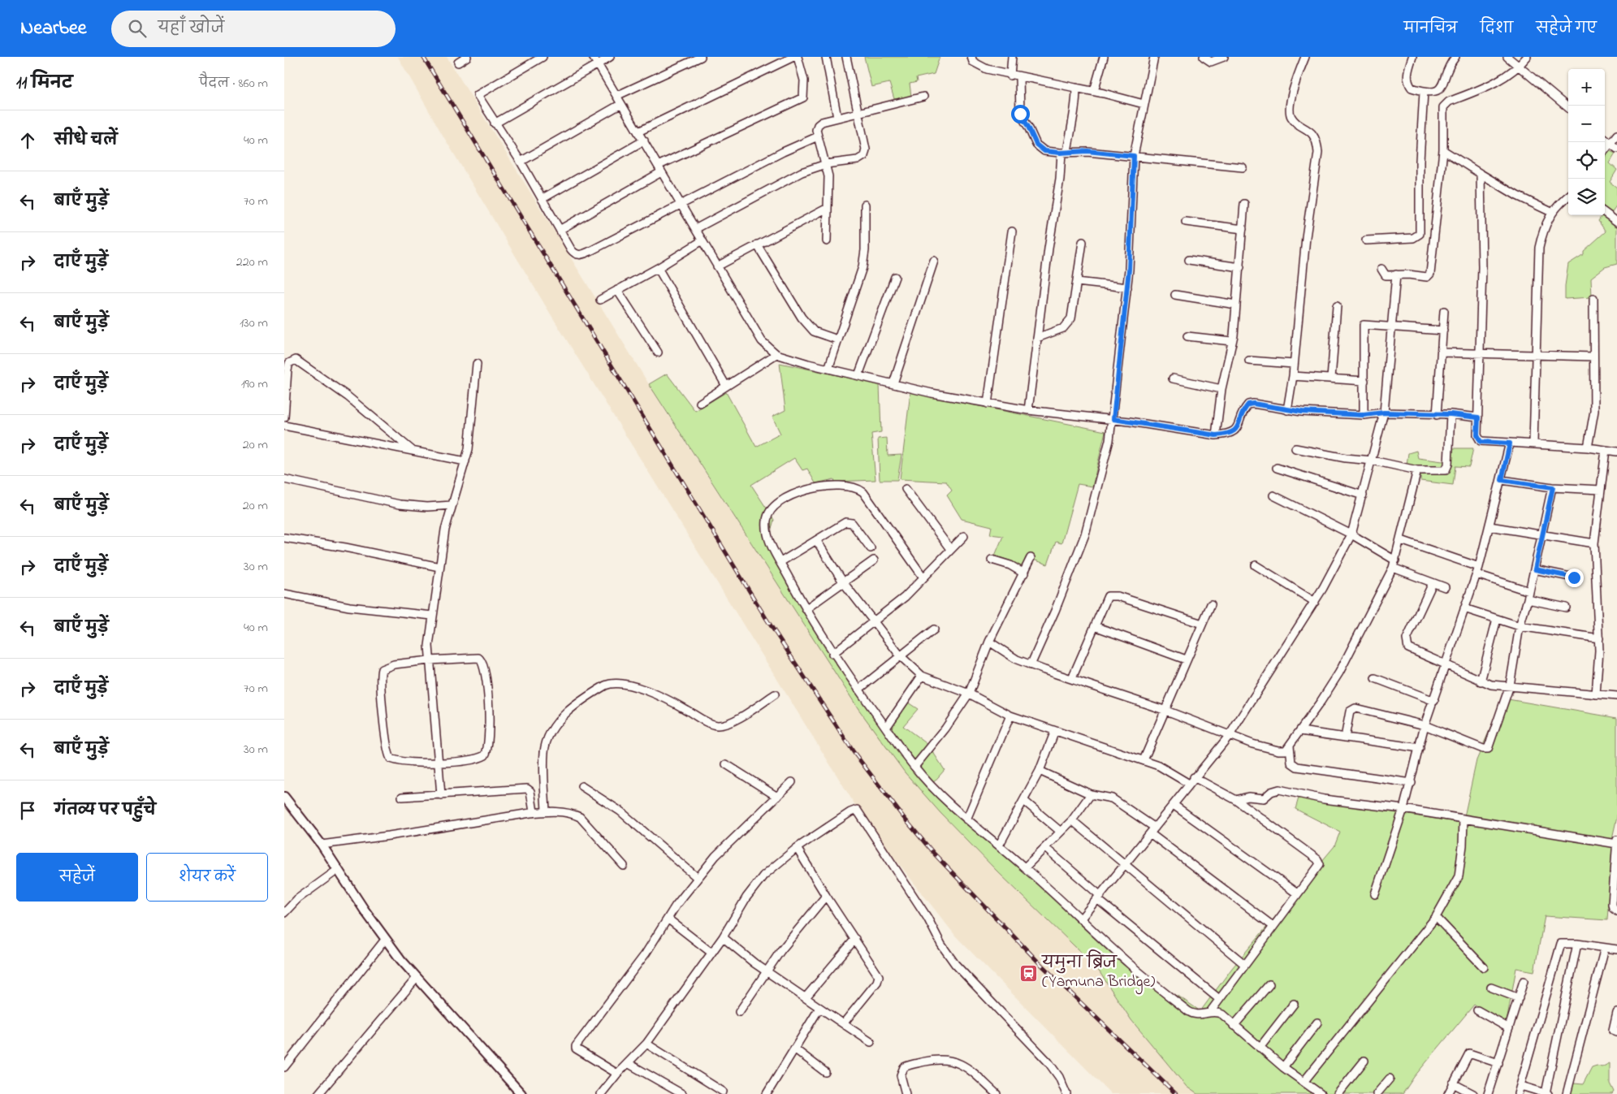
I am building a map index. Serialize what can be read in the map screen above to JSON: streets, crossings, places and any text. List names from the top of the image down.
{
  "places": {
    "station": ["यमुना ब्रिज (Yamuna Bridge)"]
  },
  "page": {
    "header": "Nearbee",
    "search": "यहाँ खोजें",
    "nav": ["मानचित्र", "दिशा", "सहेजे गए"],
    "heading": ["11 मिनट", "पैदल · 860 m"],
    "map_buttons": ["+", "−"],
    "list": [
      ["सीधे चलें", "40 m"],
      ["बाएँ मुड़ें", "70 m"],
      ["दाएँ मुड़ें", "220 m"],
      ["बाएँ मुड़ें", "130 m"],
      ["दाएँ मुड़ें", "190 m"],
      ["दाएँ मुड़ें", "20 m"],
      ["बाएँ मुड़ें", "20 m"],
      ["दाएँ मुड़ें", "30 m"],
      ["बाएँ मुड़ें", "40 m"],
      ["दाएँ मुड़ें", "70 m"],
      ["बाएँ मुड़ें", "30 m"],
      "गंतव्य पर पहुँचे"
    ],
    "buttons": ["सहेजें", "शेयर करें"]
  }
}
